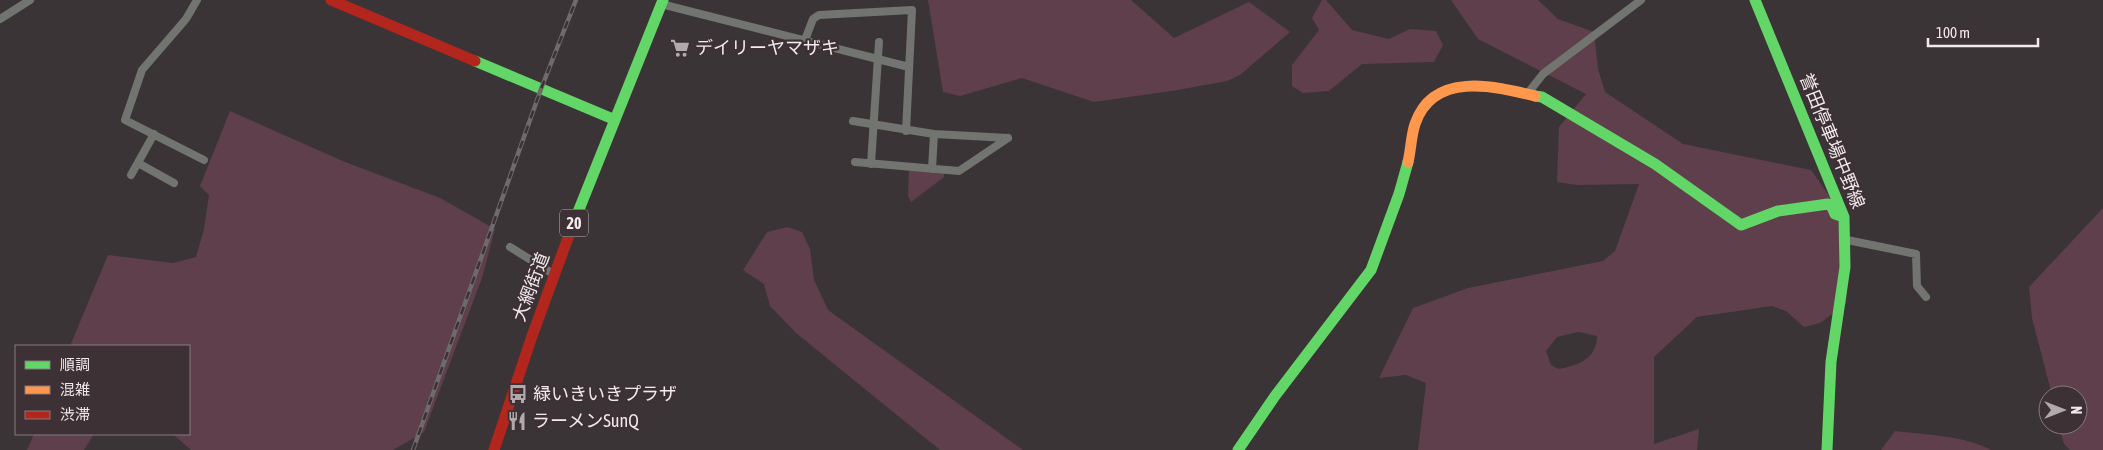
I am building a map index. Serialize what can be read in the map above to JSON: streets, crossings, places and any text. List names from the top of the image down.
{
  "streets": {
    "street": ["誉田停車場中野線", "20", "大網街道"]
  },
  "places": {
    "supermarket": ["デイリーヤマザキ"],
    "bus stop": ["緑いきいきプラザ"],
    "restaurant": ["ラーメンSunQ"]
  },
  "legend": ["順調", "混雑", "渋滞"],
  "scale_bar": "100 m",
  "north": "right"
}
